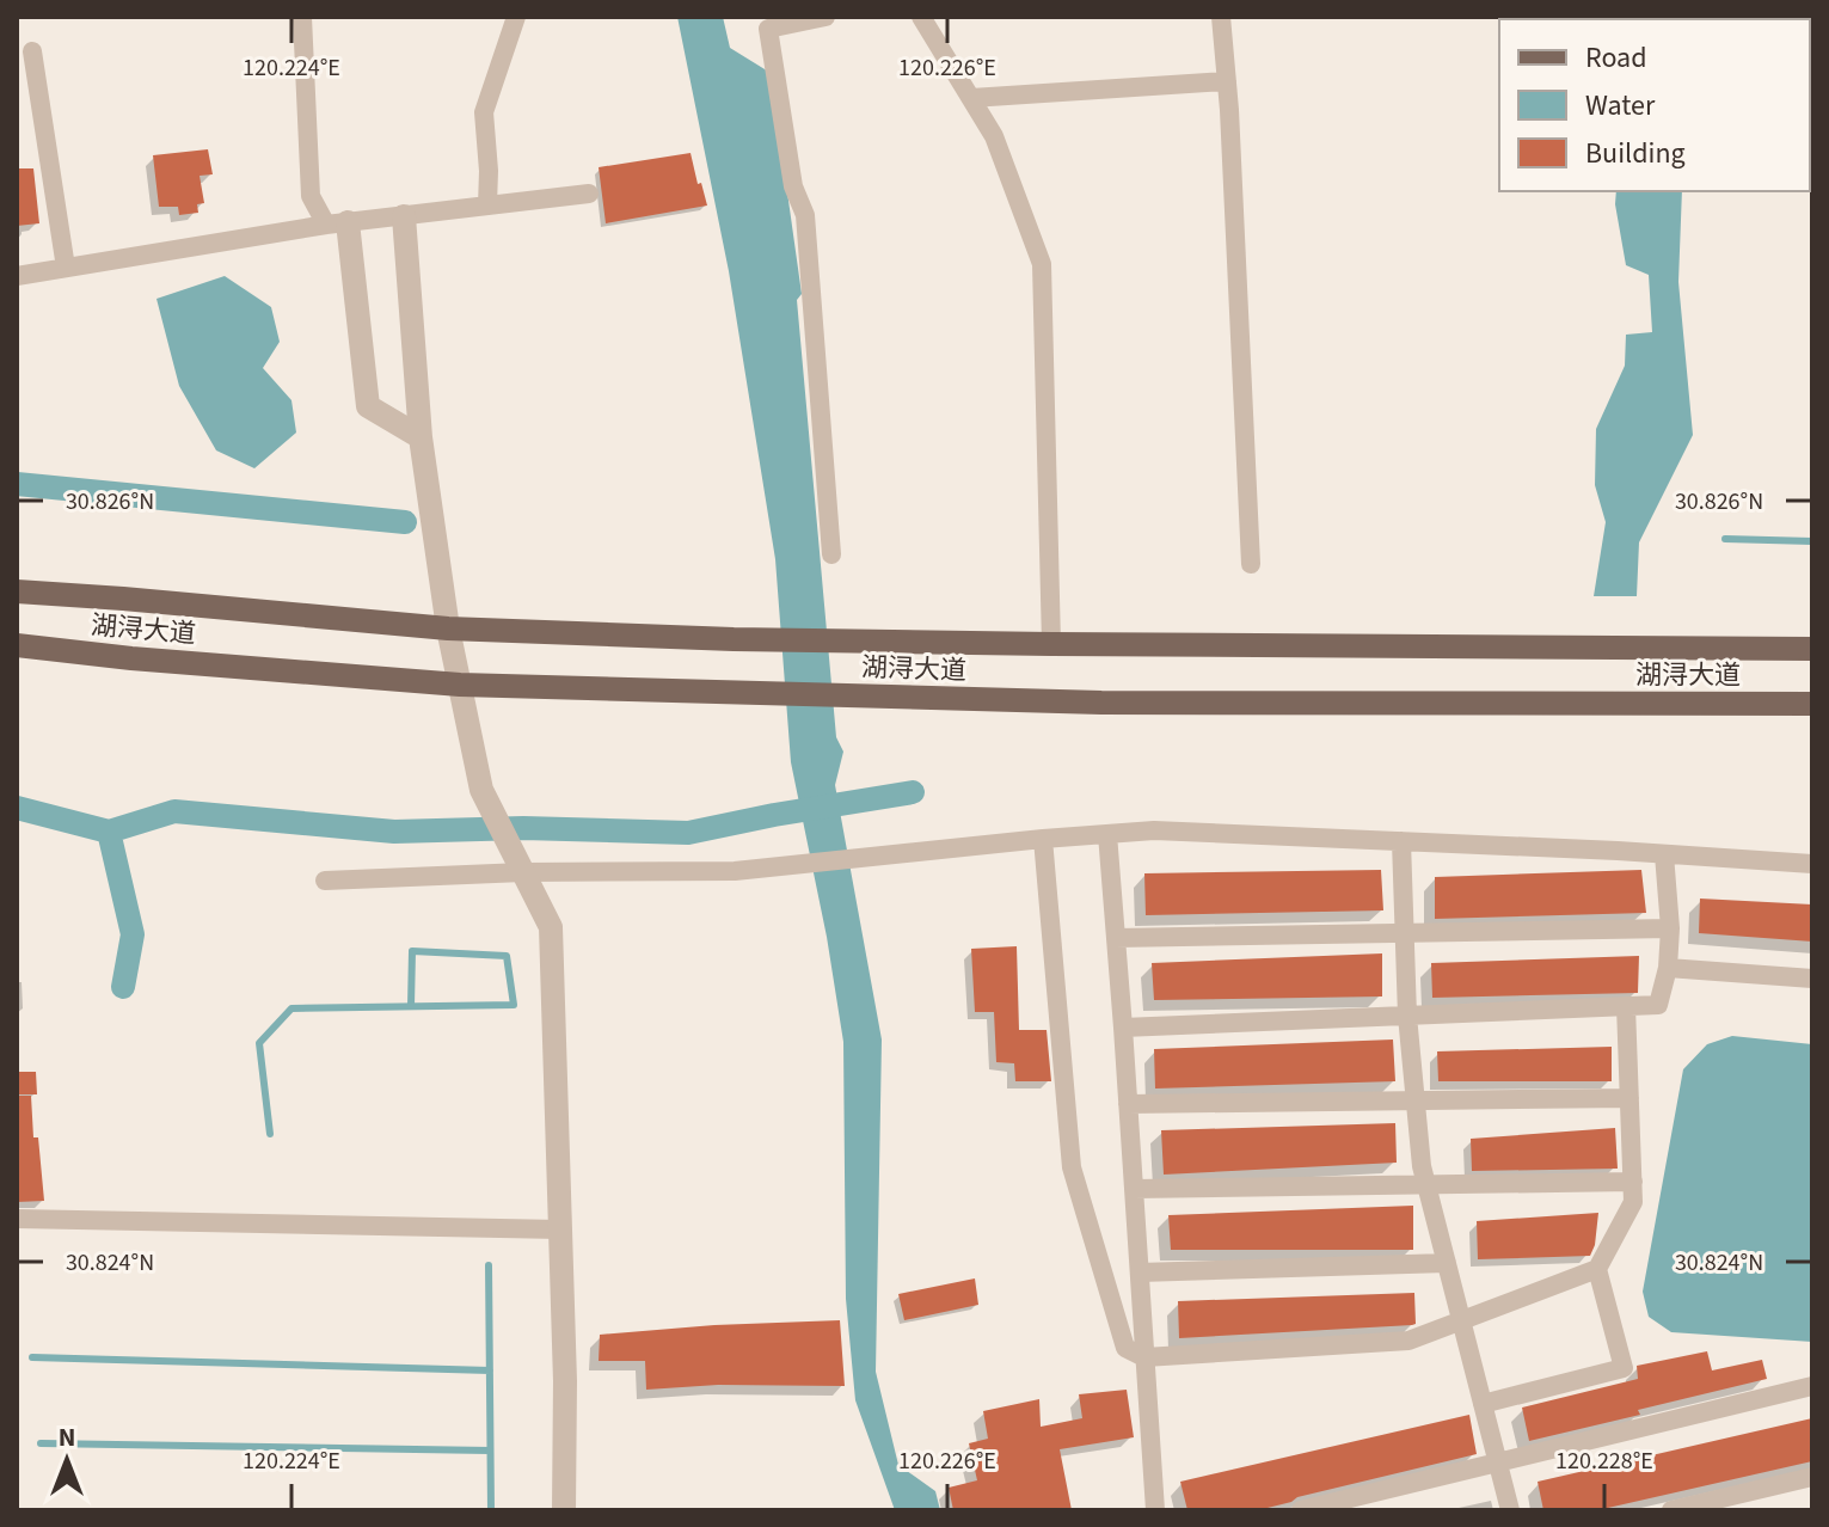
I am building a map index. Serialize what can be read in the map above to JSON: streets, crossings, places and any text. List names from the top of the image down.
{
  "streets": {
    "main road": ["湖浔大道"]
  },
  "legend": ["Road", "Water", "Building"],
  "north": "top",
  "coordinates": [
    "120.224°E",
    "120.226°E",
    "30.826°N",
    "30.824°N",
    "120.228°E"
  ]
}
